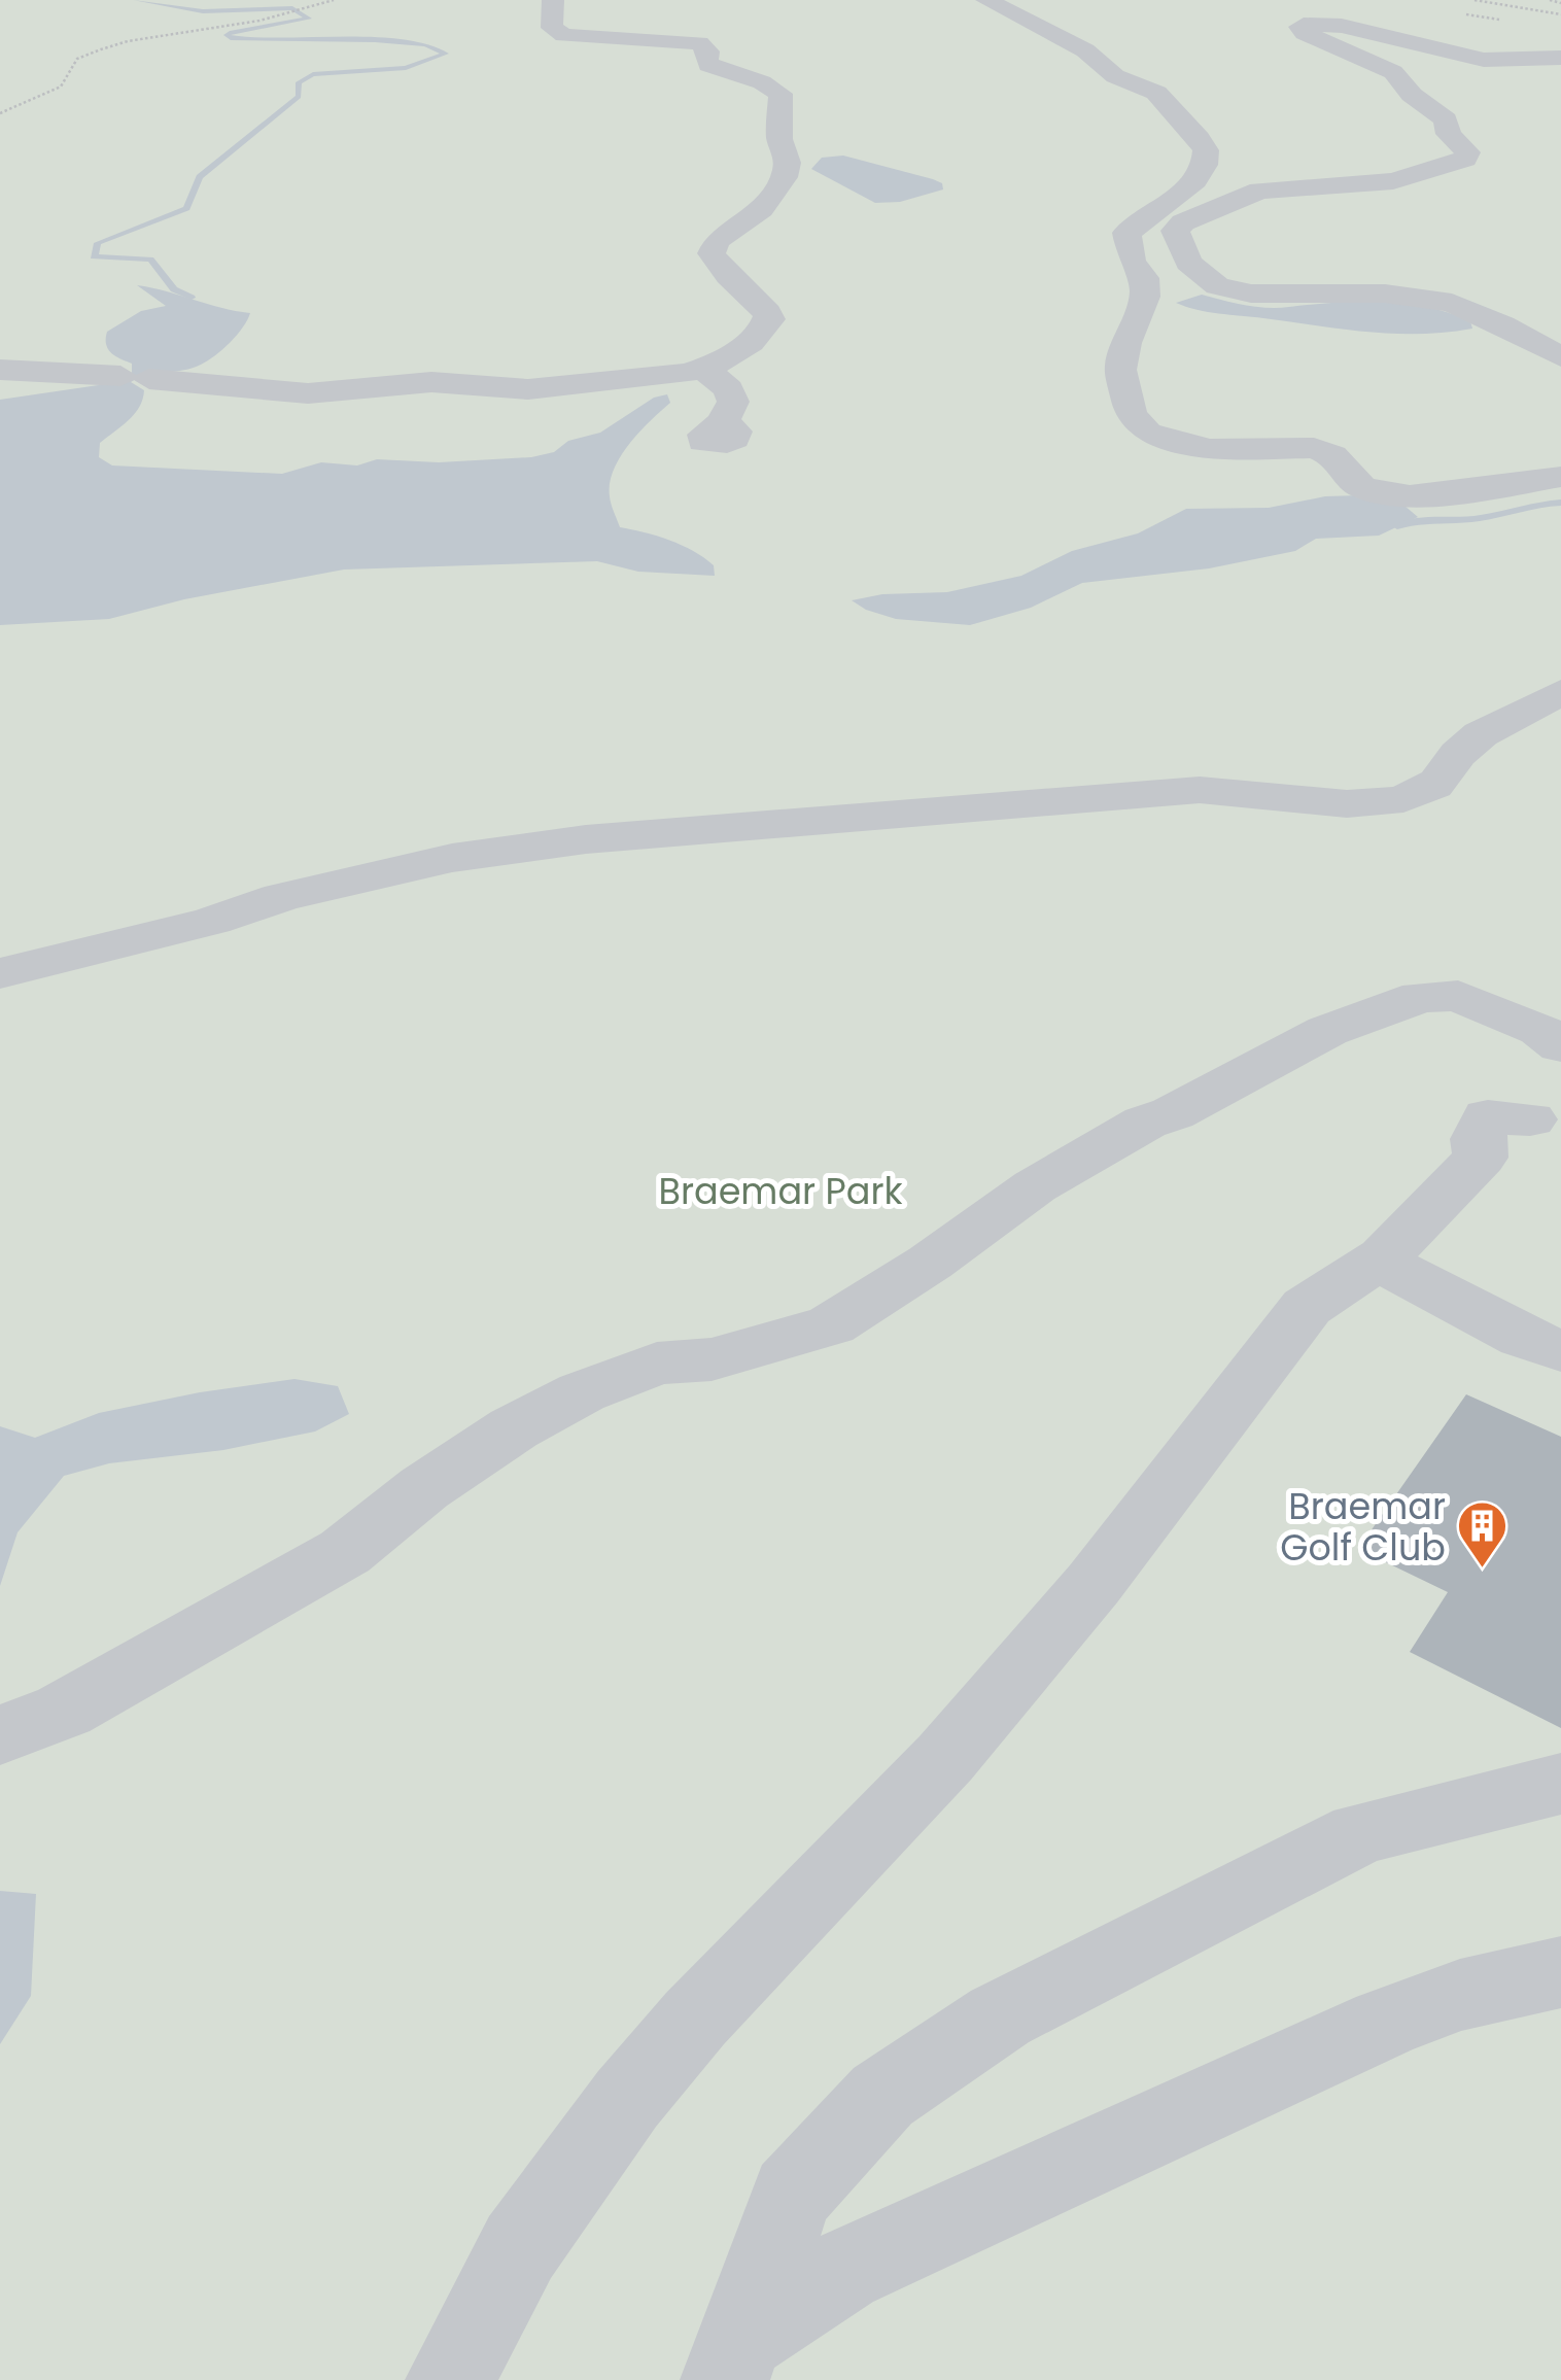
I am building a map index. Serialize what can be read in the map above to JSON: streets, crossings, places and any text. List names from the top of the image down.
{
  "parks": ["Braemar Park"],
  "places": {
    "building": ["Braemar Golf Club"]
  }
}
